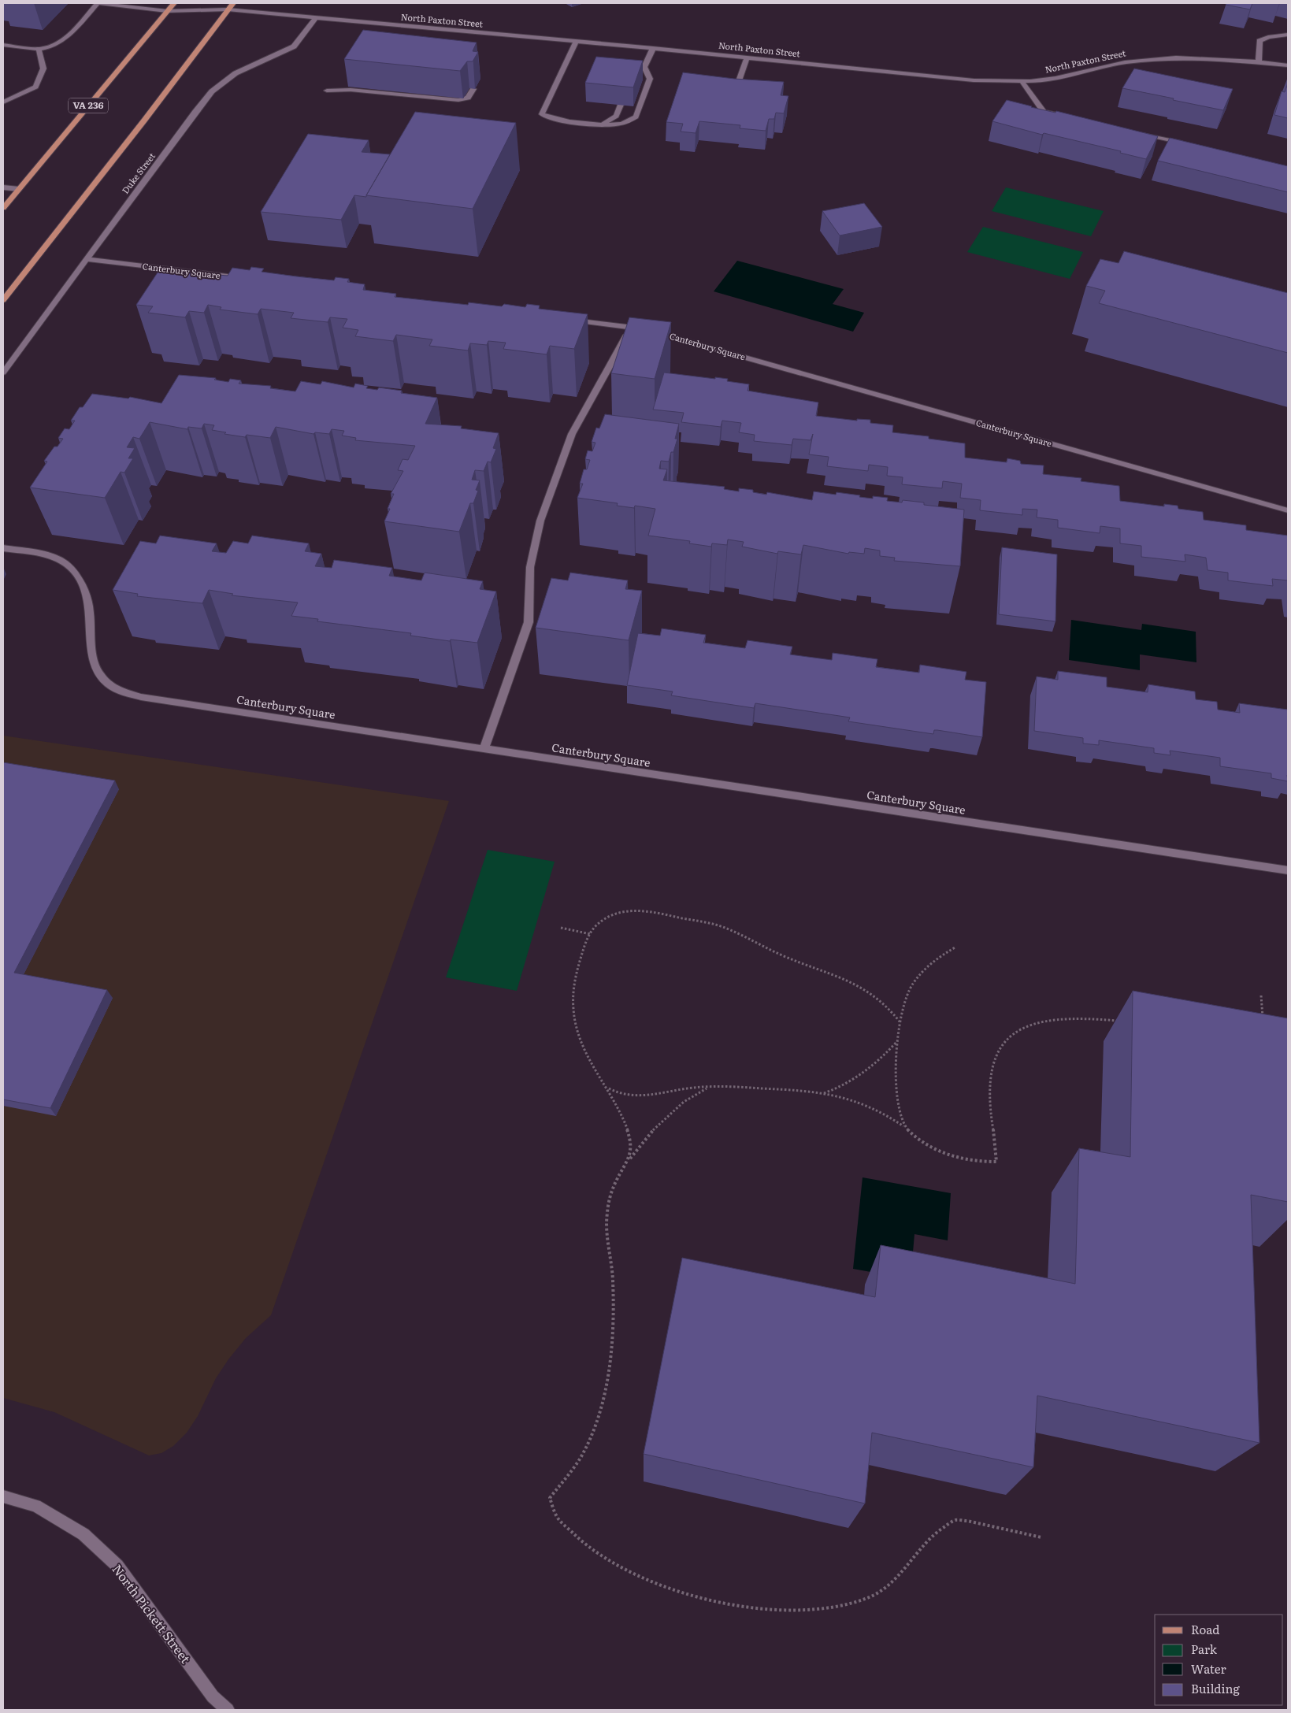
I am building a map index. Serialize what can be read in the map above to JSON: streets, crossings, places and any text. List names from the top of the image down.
{
  "streets": {
    "main road": ["VA 236"],
    "street": [
      "North Paxton Street",
      "Duke Street",
      "Canterbury Square",
      "North Pickett Street"
    ]
  },
  "crossings": [
    ["North Paxton Street", "VA 236"],
    ["North Paxton Street", "Duke Street"],
    ["Duke Street", "Canterbury Square"]
  ],
  "legend": [
    "Road",
    "Park",
    "Water",
    "Building"
  ]
}
